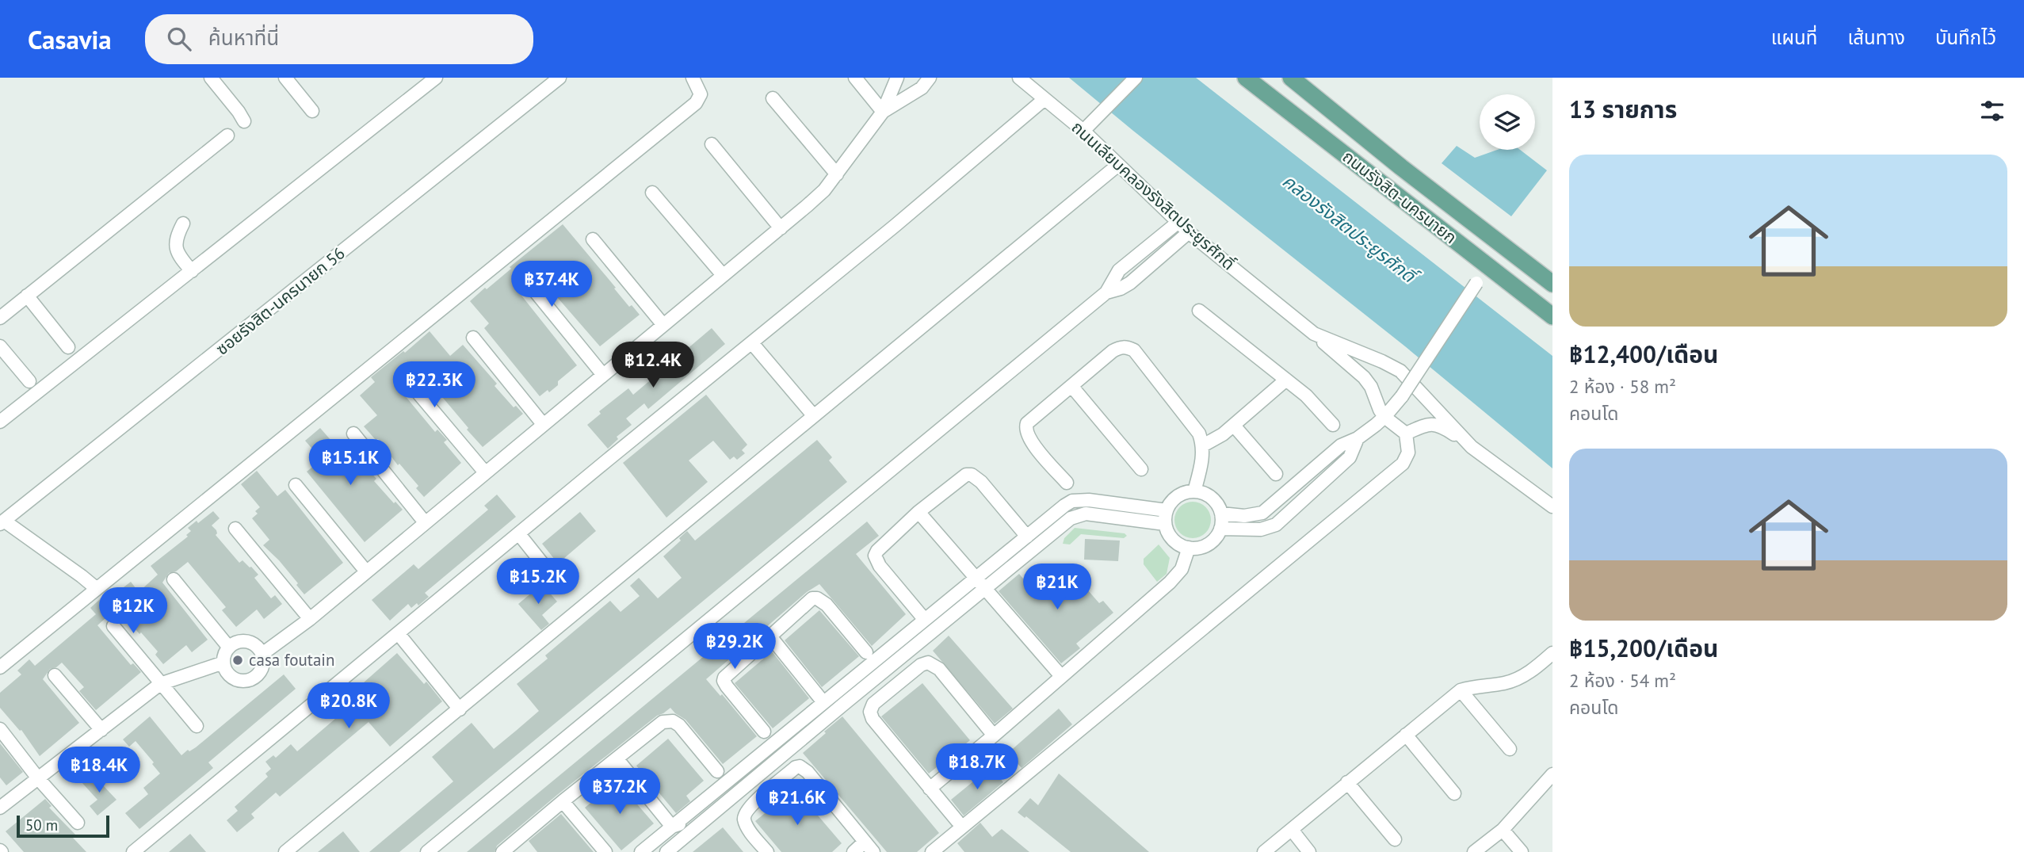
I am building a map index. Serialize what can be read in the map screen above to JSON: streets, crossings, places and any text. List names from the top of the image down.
{
  "streets": {
    "main road": ["ถนนรังสิต-นครนายก"],
    "street": ["ถนนเลียบคลองรังสิตประยูรศักดิ์", "ซอยรังสิต-นครนายก 56"]
  },
  "water": ["คลองรังสิตประยูรศักดิ์"],
  "places": ["casa foutain"],
  "scale_bar": "50 m",
  "page": {
    "header": "Casavia",
    "search": "ค้นหาที่นี่",
    "nav": ["แผนที่", "เส้นทาง", "บันทึกไว้"],
    "heading": "13 รายการ",
    "list": [
      {
        "name": "฿12,400/เดือน",
        "note": "2 ห้อง · 58 m² · คอนโด"
      },
      {
        "name": "฿15,200/เดือน",
        "note": "2 ห้อง · 54 m² · คอนโด"
      }
    ],
    "price": [
      "฿37.4K",
      "฿12.4K",
      "฿22.3K",
      "฿15.1K",
      "฿15.2K",
      "฿21K",
      "฿12K",
      "฿29.2K",
      "฿20.8K",
      "฿18.7K",
      "฿18.4K",
      "฿37.2K",
      "฿21.6K"
    ],
    "scale": "50 m"
  }
}
